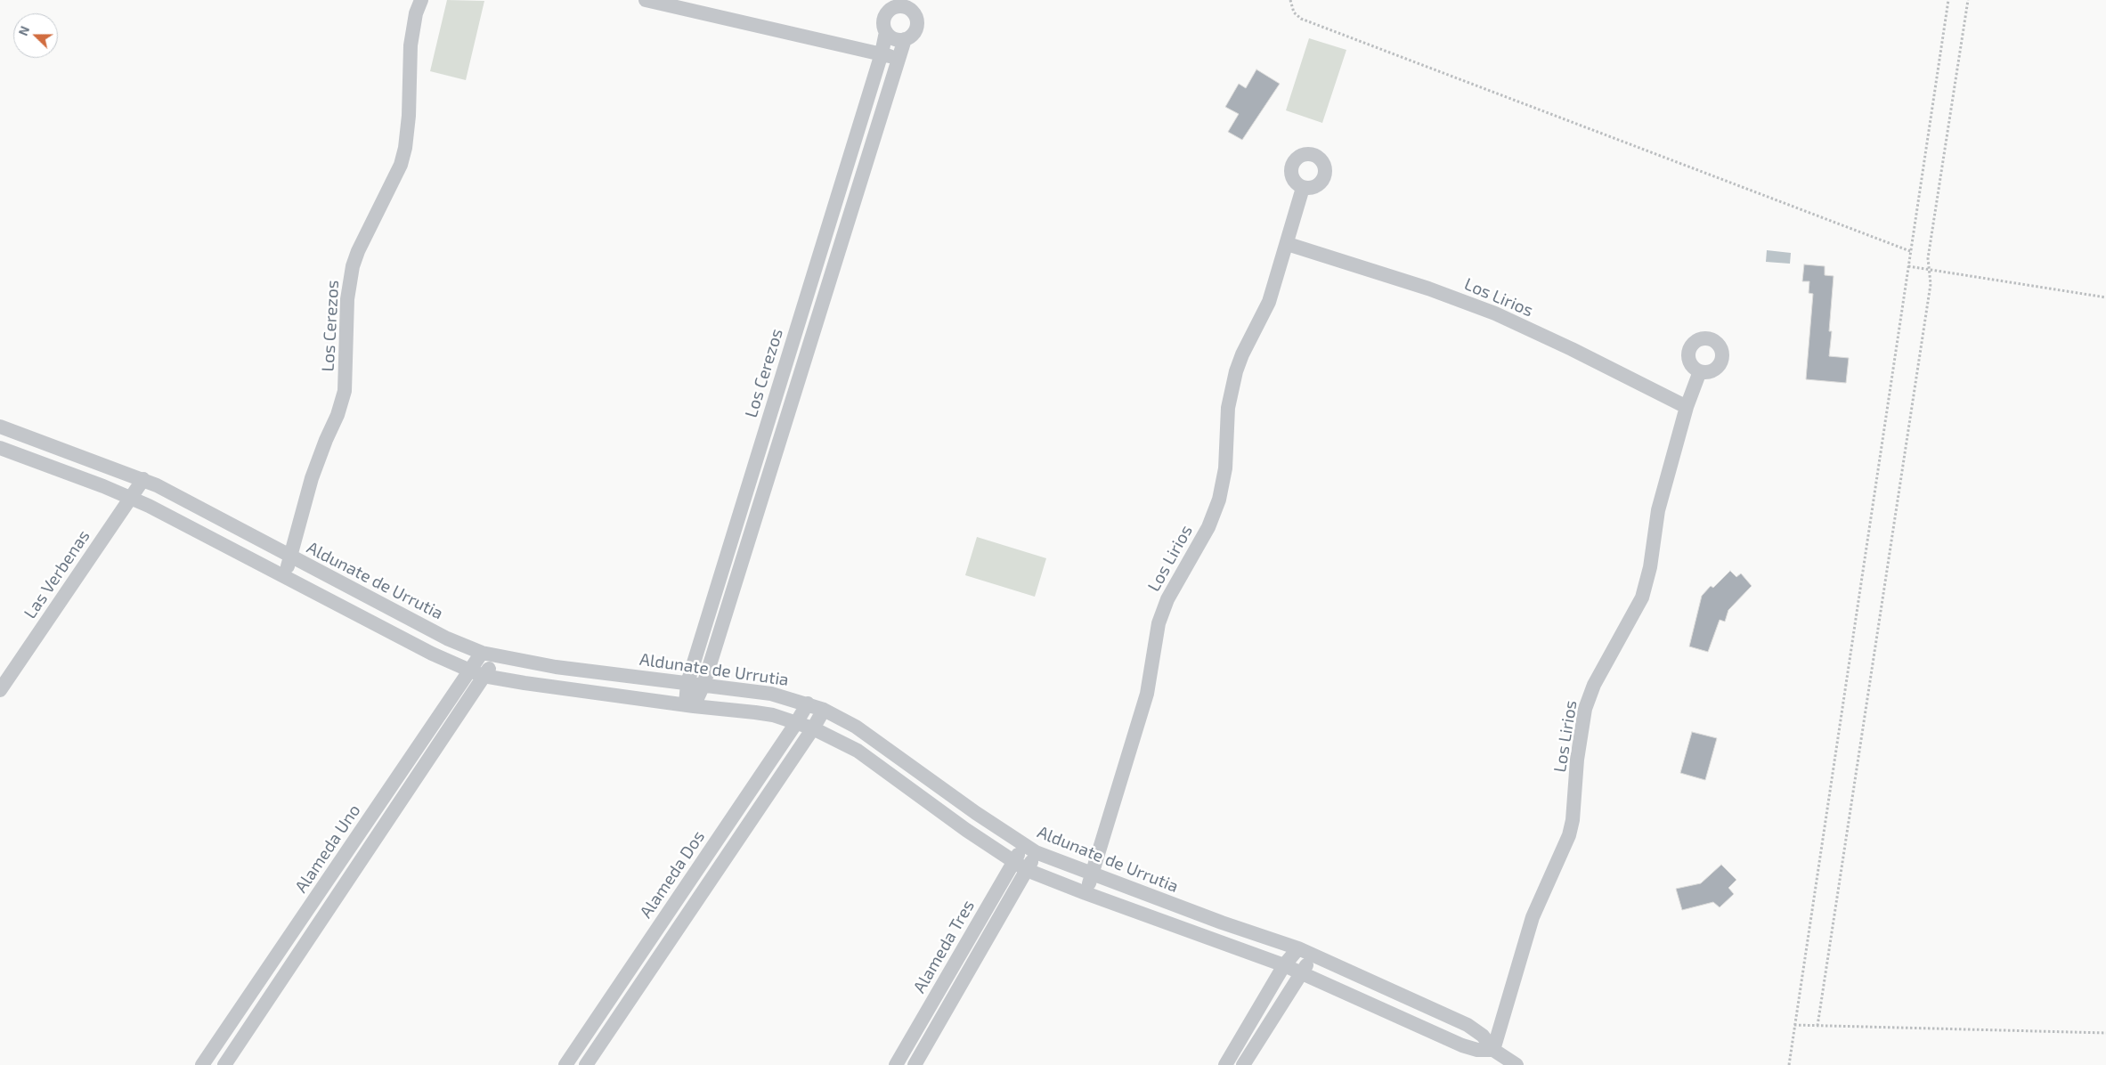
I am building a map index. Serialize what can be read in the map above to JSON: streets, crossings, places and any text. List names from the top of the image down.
{
  "streets": {
    "street": [
      "Los Lirios",
      "Los Cerezos",
      "Las Verbenas",
      "Aldunate de Urrutia",
      "Alameda Uno",
      "Alameda Dos",
      "Alameda Tres"
    ]
  },
  "crossings": [
    ["Los Lirios", "Aldunate de Urrutia"],
    ["Los Cerezos", "Aldunate de Urrutia"],
    ["Las Verbenas", "Aldunate de Urrutia"],
    ["Aldunate de Urrutia", "Alameda Uno"],
    ["Aldunate de Urrutia", "Alameda Dos"],
    ["Aldunate de Urrutia", "Alameda Tres"]
  ],
  "north": "left"
}
